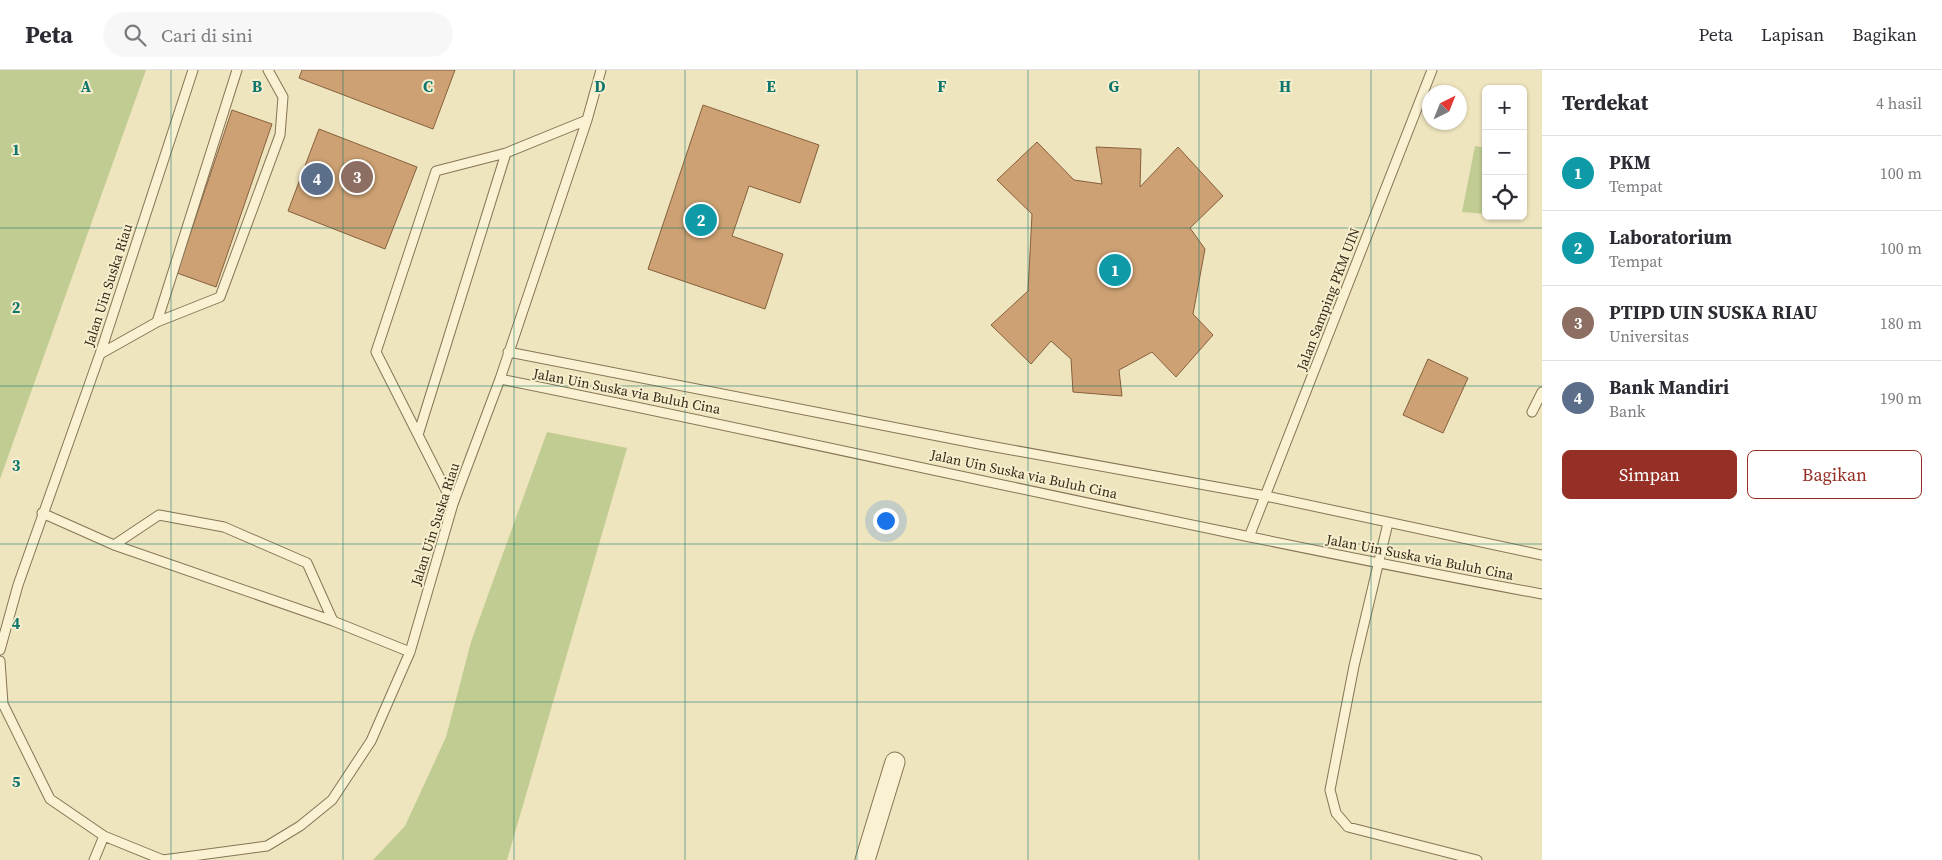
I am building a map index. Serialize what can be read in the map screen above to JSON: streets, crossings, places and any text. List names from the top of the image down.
{
  "streets": {
    "lane": ["Jalan Uin Suska Riau", "Jalan Samping PKM UIN", "Jalan Uin Suska via Buluh Cina"]
  },
  "crossings": [
    ["Jalan Uin Suska Riau", "Jalan Uin Suska via Buluh Cina"],
    ["Jalan Samping PKM UIN", "Jalan Uin Suska via Buluh Cina"]
  ],
  "north": "top right",
  "page": {
    "header": "Peta",
    "search": "Cari di sini",
    "nav": ["Peta", "Lapisan", "Bagikan"],
    "heading": ["Terdekat", "4 hasil"],
    "map_buttons": ["+", "−"],
    "list": [
      {
        "mark": "1",
        "name": "PKM",
        "note": "Tempat",
        "value": "100 m"
      },
      {
        "mark": "2",
        "name": "Laboratorium",
        "note": "Tempat",
        "value": "100 m"
      },
      {
        "mark": "3",
        "name": "PTIPD UIN SUSKA RIAU",
        "note": "Universitas",
        "value": "180 m"
      },
      {
        "mark": "4",
        "name": "Bank Mandiri",
        "note": "Bank",
        "value": "190 m"
      }
    ],
    "pins": [
      "3",
      "4",
      "2",
      "1"
    ],
    "buttons": ["Simpan", "Bagikan"]
  },
  "grid": {
    "columns": [
      "A",
      "B",
      "C",
      "D",
      "E",
      "F",
      "G",
      "H"
    ],
    "rows": [
      "1",
      "2",
      "3",
      "4",
      "5"
    ]
  }
}
